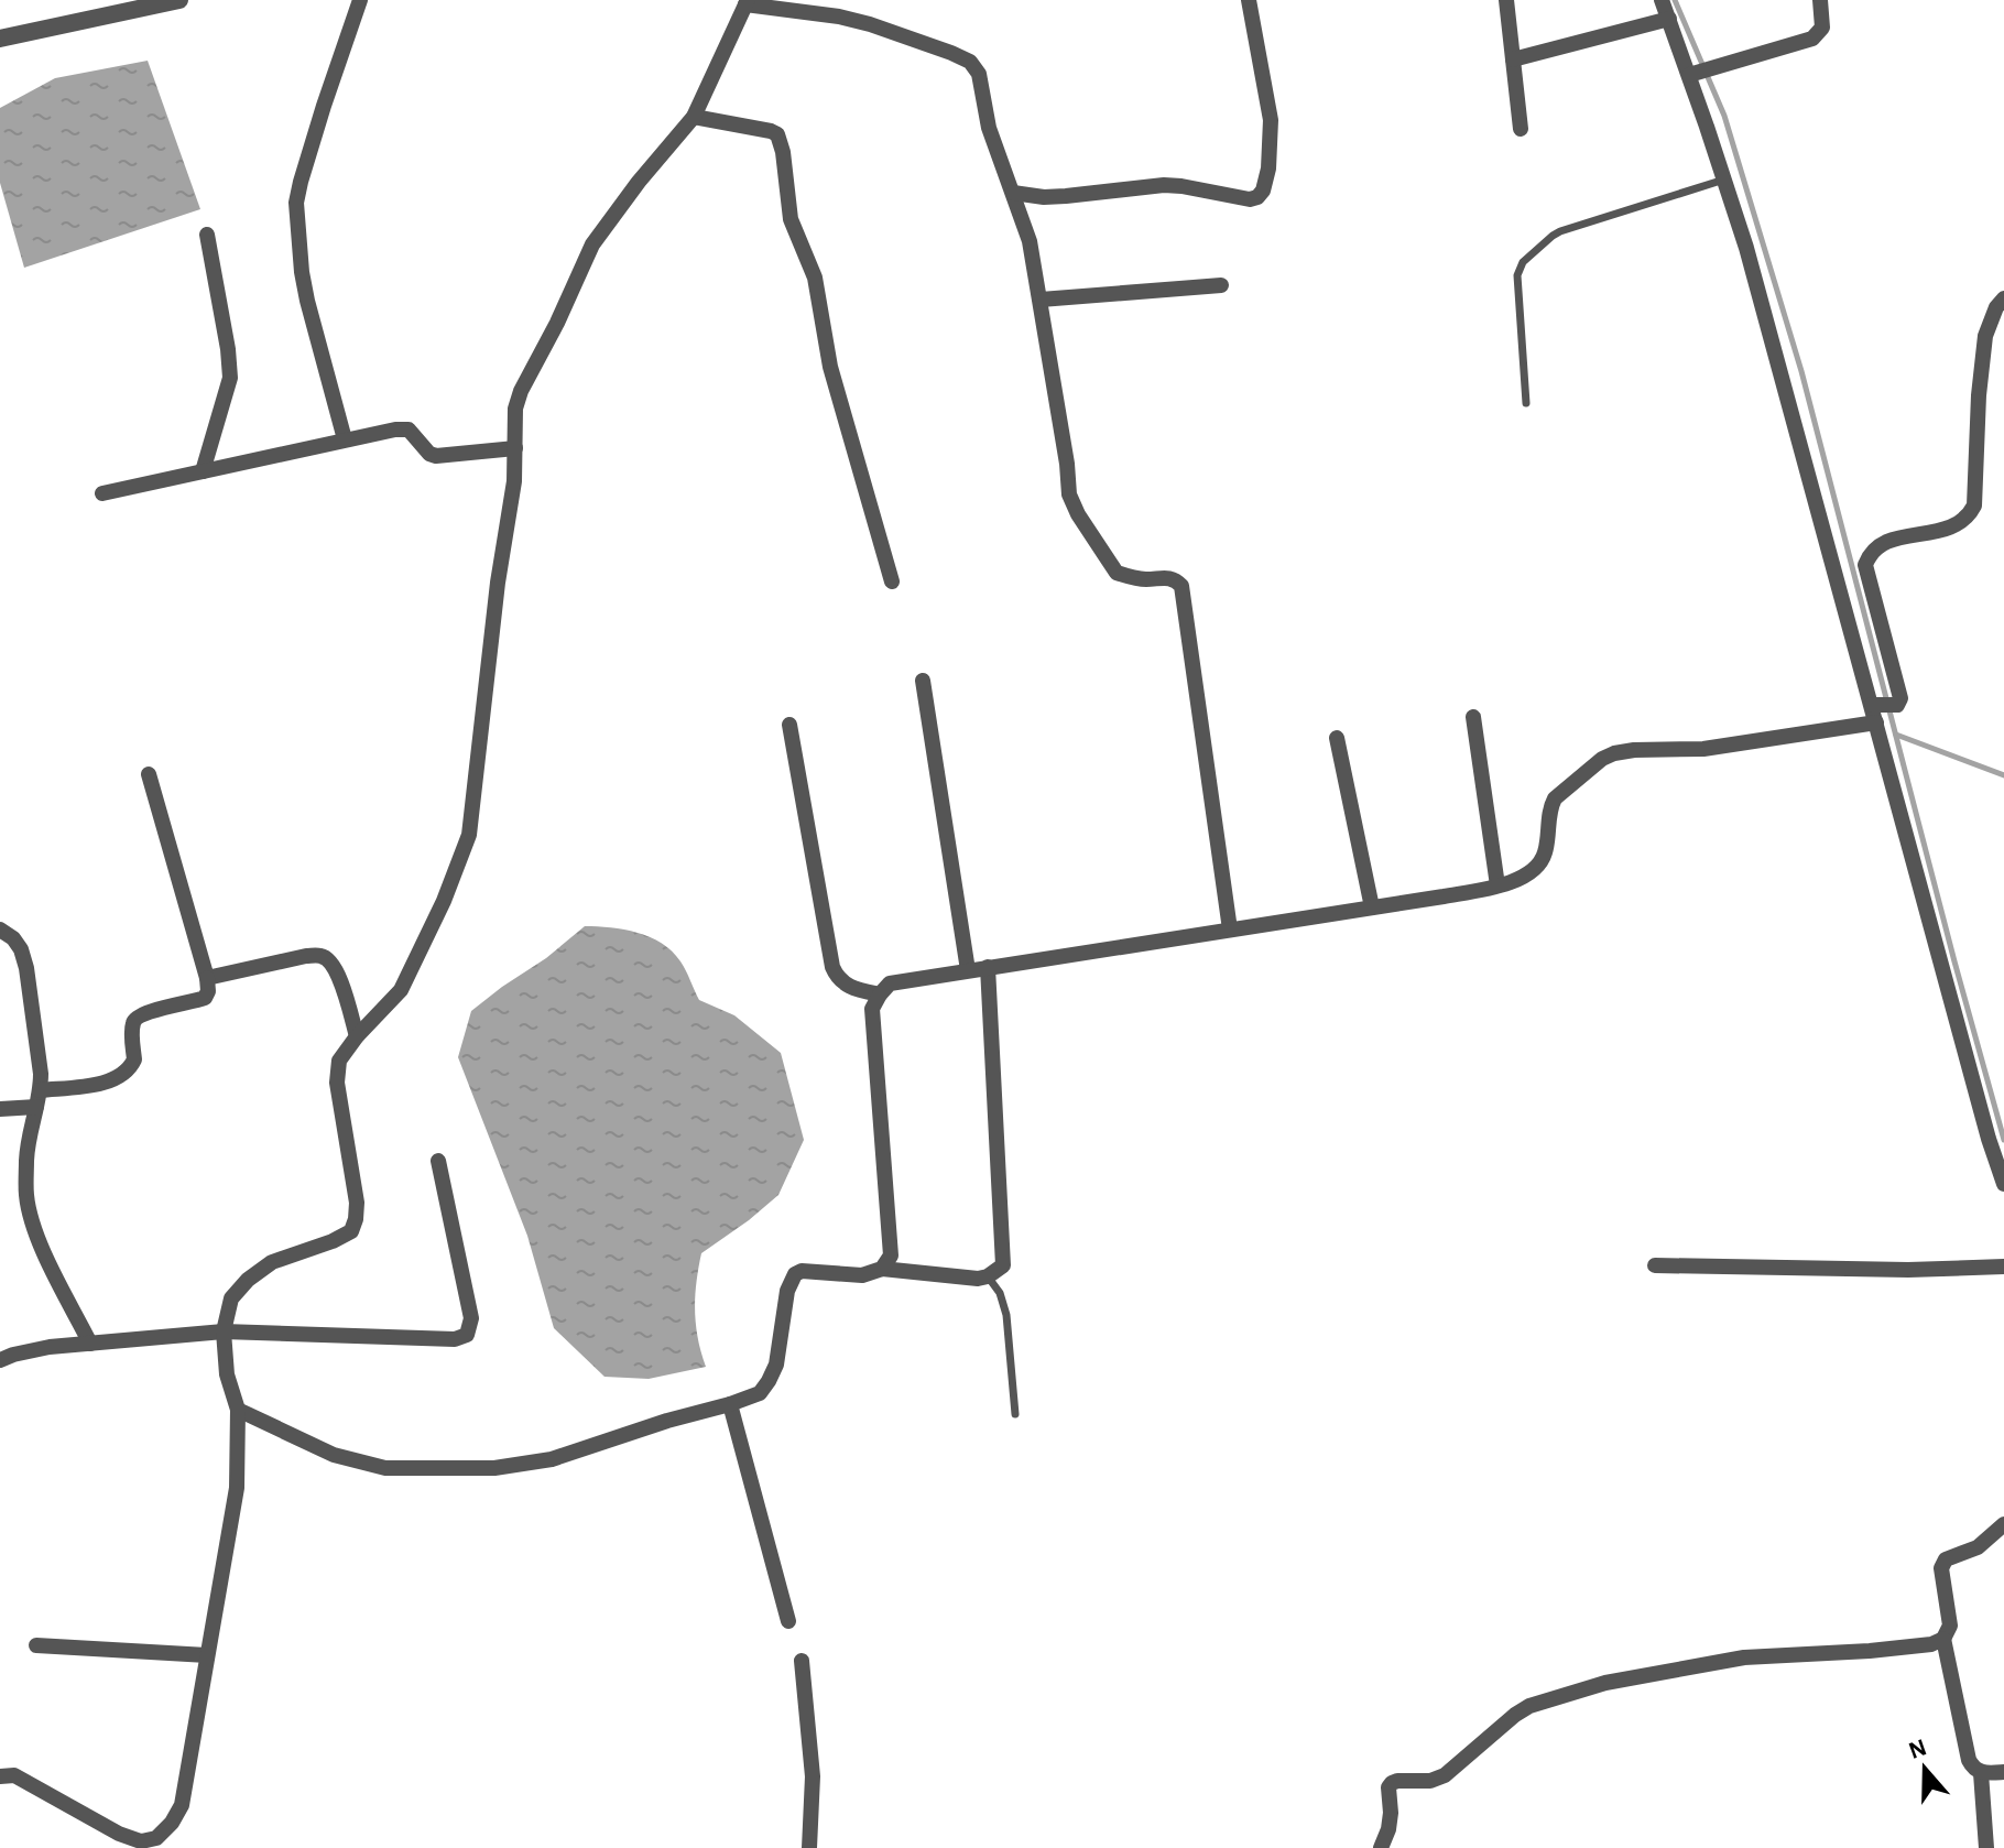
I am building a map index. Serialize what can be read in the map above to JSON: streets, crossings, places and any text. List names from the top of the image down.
{
  "north": "top"
}
